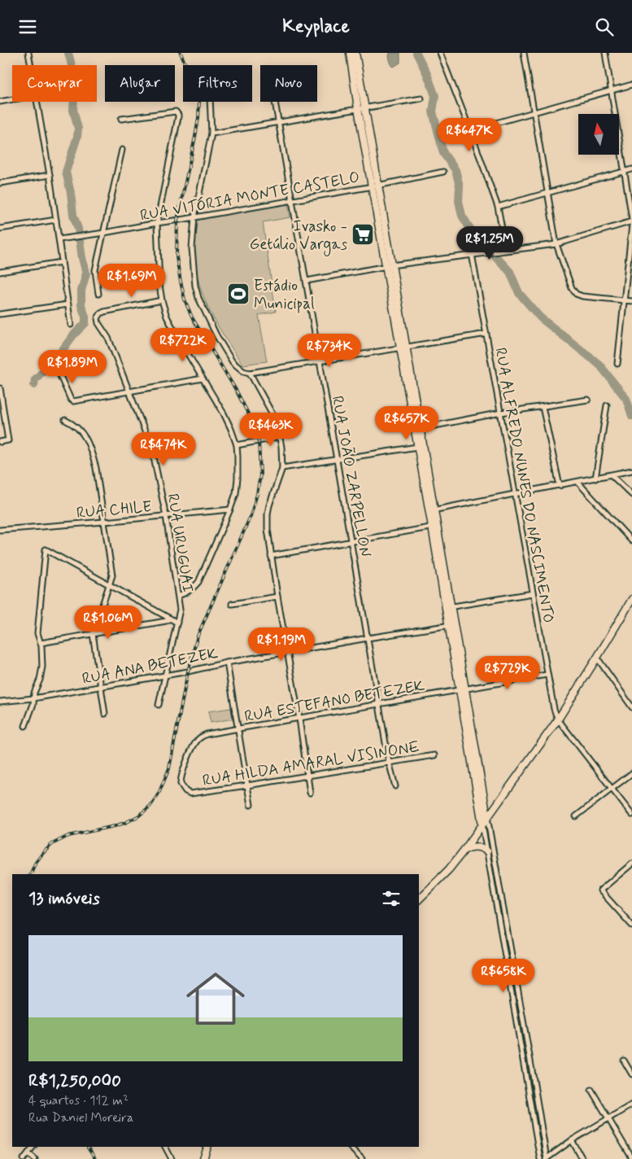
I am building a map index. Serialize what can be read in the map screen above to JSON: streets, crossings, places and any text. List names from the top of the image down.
{
  "streets": {
    "street": [
      "RUA VITÓRIA MONTE CASTELO",
      "RUA JOÃO ZARPELLON",
      "RUA ALFREDO NUNES DO NASCIMENTO",
      "RUA CHILE",
      "RUA URUGUAI",
      "RUA ANA BETEZEK",
      "RUA ESTEFANO BETEZEK",
      "RUA HILDA AMARAL VISINONE"
    ]
  },
  "crossings": [
    ["RUA VITÓRIA MONTE CASTELO", "RUA JOÃO ZARPELLON"],
    ["RUA JOÃO ZARPELLON", "RUA ANA BETEZEK"],
    ["RUA JOÃO ZARPELLON", "RUA ESTEFANO BETEZEK"],
    ["RUA JOÃO ZARPELLON", "RUA HILDA AMARAL VISINONE"],
    ["RUA ALFREDO NUNES DO NASCIMENTO", "RUA ESTEFANO BETEZEK"],
    ["RUA CHILE", "RUA URUGUAI"],
    ["RUA URUGUAI", "RUA ANA BETEZEK"],
    ["RUA ESTEFANO BETEZEK", "RUA HILDA AMARAL VISINONE"]
  ],
  "places": {
    "supermarket": ["Ivasko - Getúlio Vargas"],
    "sports": ["Estádio Municipal"]
  },
  "north": "top",
  "page": {
    "header": "Keyplace",
    "chip": [
      "Comprar",
      "Alugar",
      "Filtros",
      "Novo"
    ],
    "price": [
      "R$647K",
      "R$1.25M",
      "R$1.69M",
      "R$722K",
      "R$734K",
      "R$1.89M",
      "R$657K",
      "R$463K",
      "R$474K",
      "R$1.06M",
      "R$1.19M",
      "R$729K",
      "R$658K"
    ],
    "heading": "13 imóveis",
    "list": [
      {
        "name": "R$1,250,000",
        "note": "4 quartos · 112 m² · Rua Daniel Moreira"
      }
    ]
  }
}
